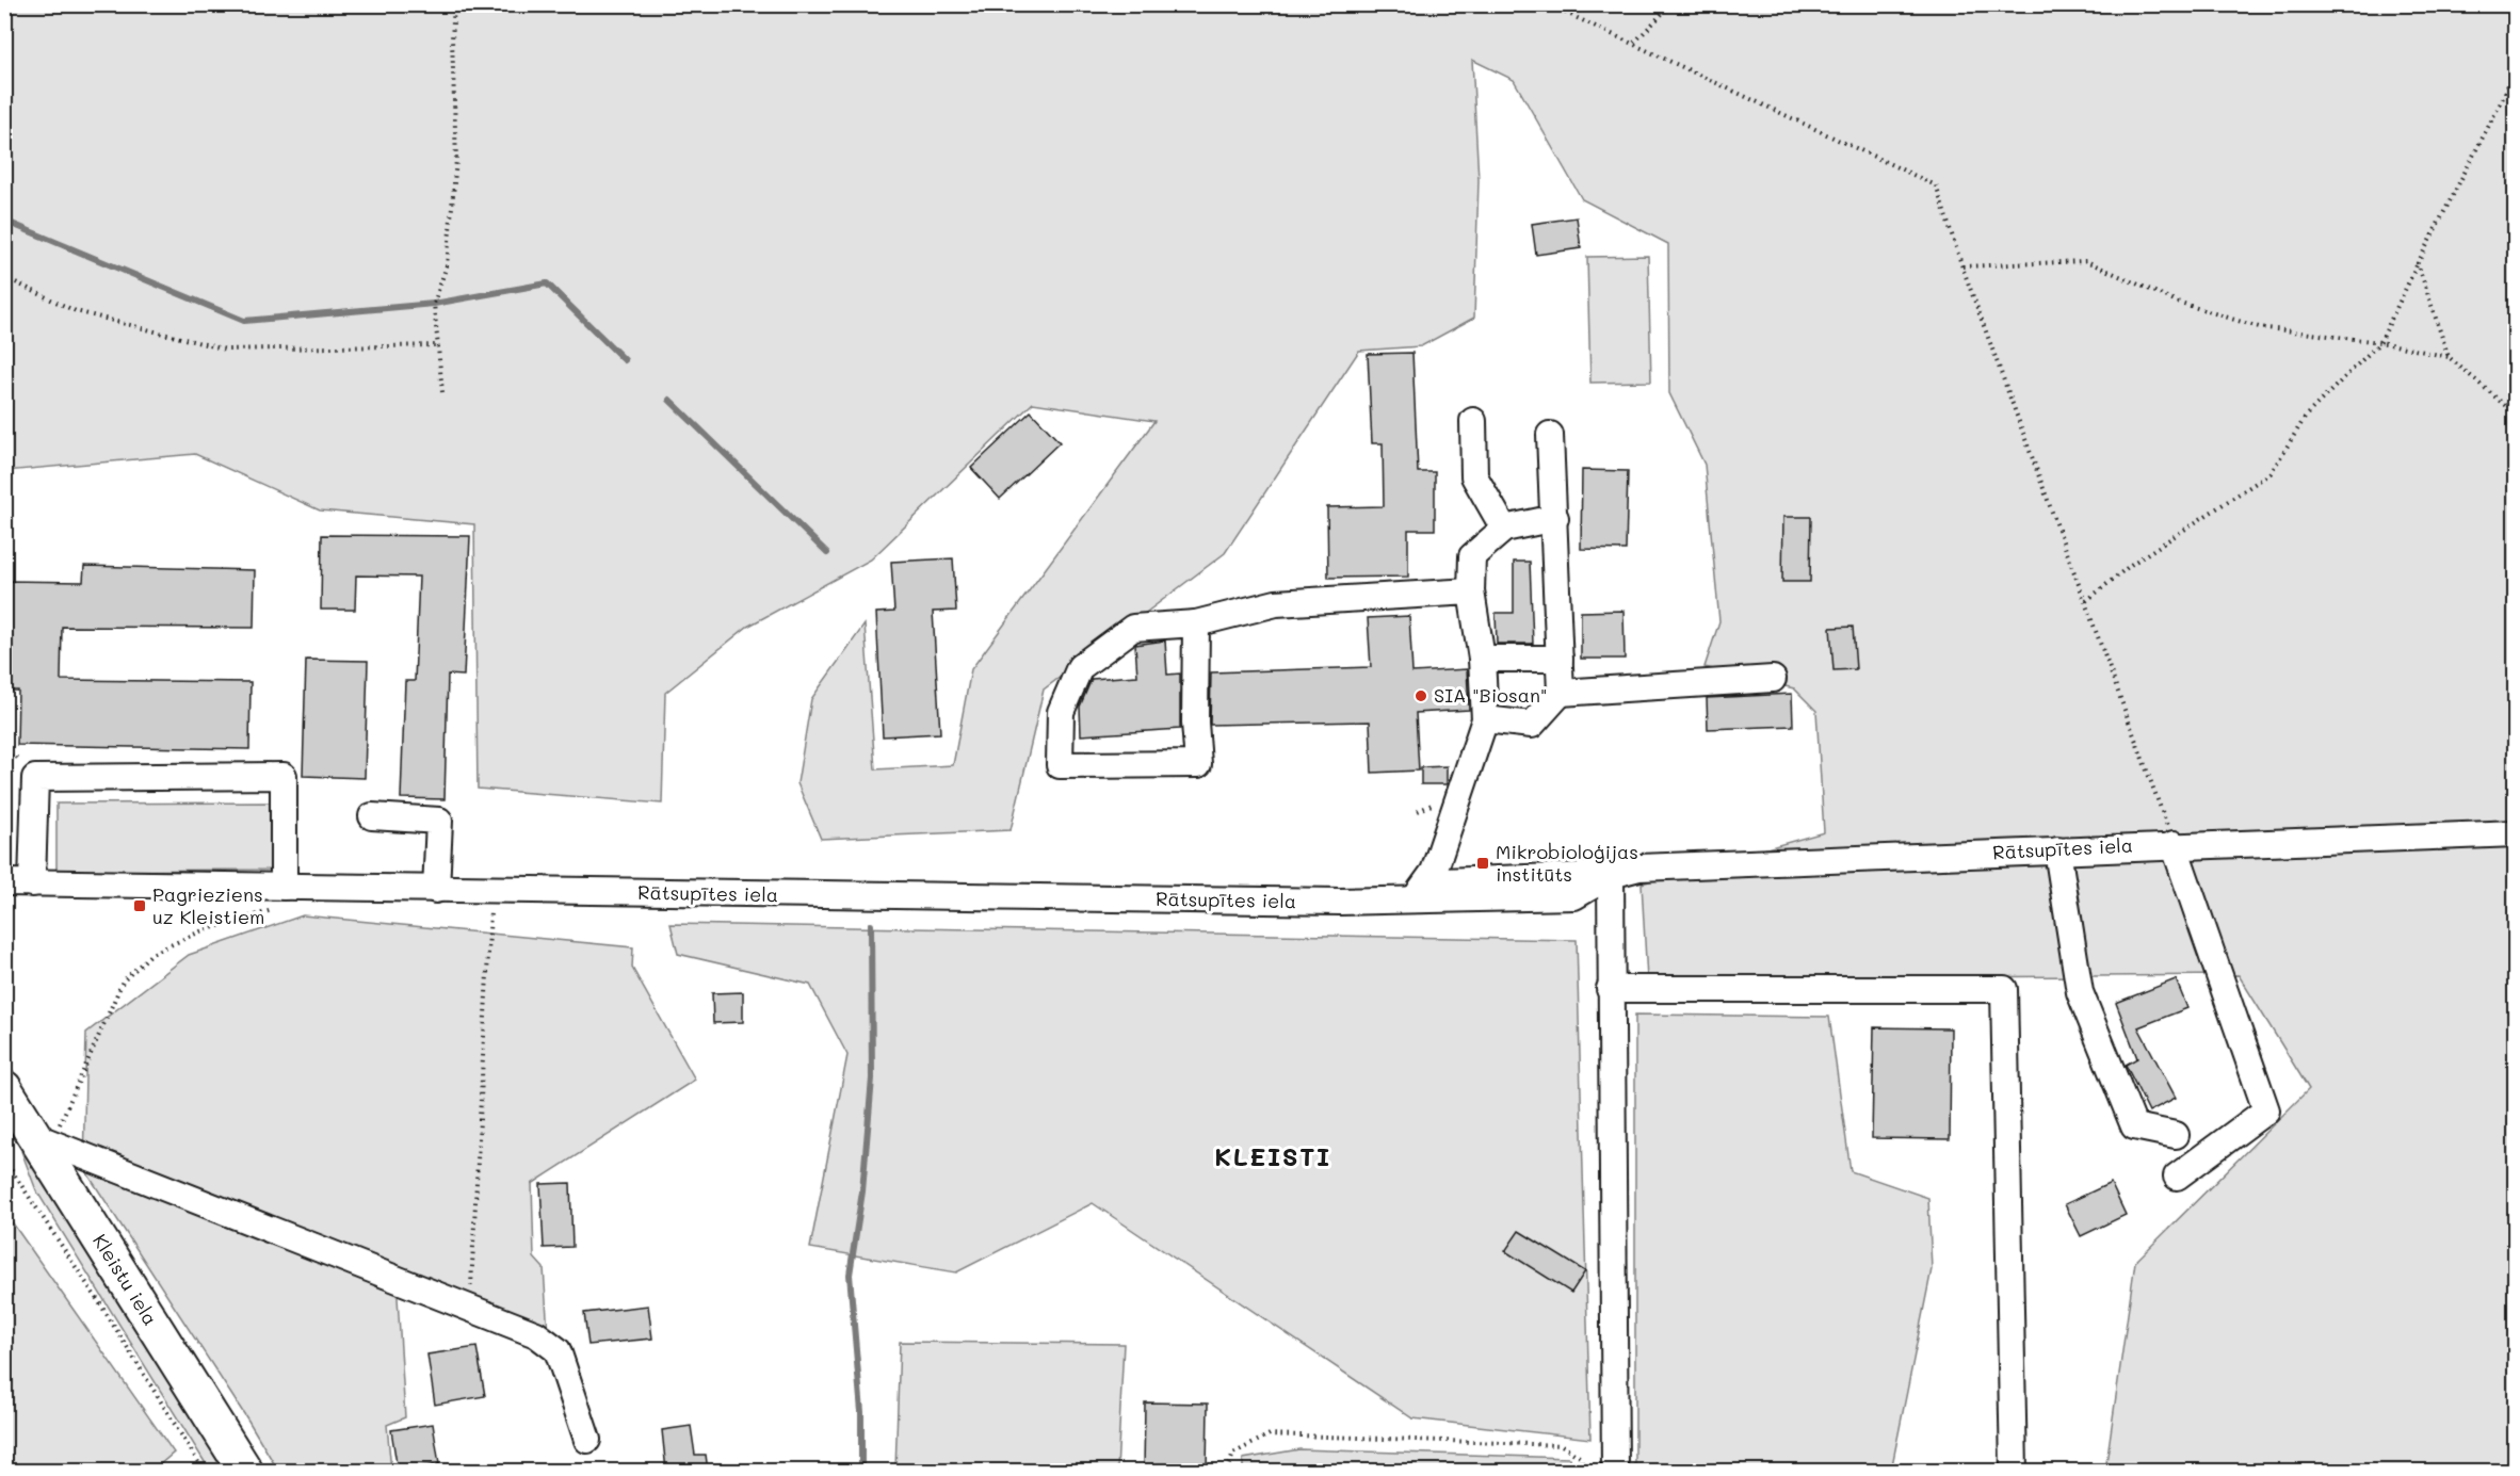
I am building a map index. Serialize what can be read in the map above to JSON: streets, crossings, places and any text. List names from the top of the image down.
{
  "streets": {
    "main road": ["Kleistu iela"],
    "street": ["Rātsupītes iela"]
  },
  "districts": ["KLEISTI"],
  "places": {
    "other": ["SIA \"Biosan\""],
    "transit": ["Mikrobioloģijas institūts", "Pagrieziens uz Kleistiem"]
  }
}
